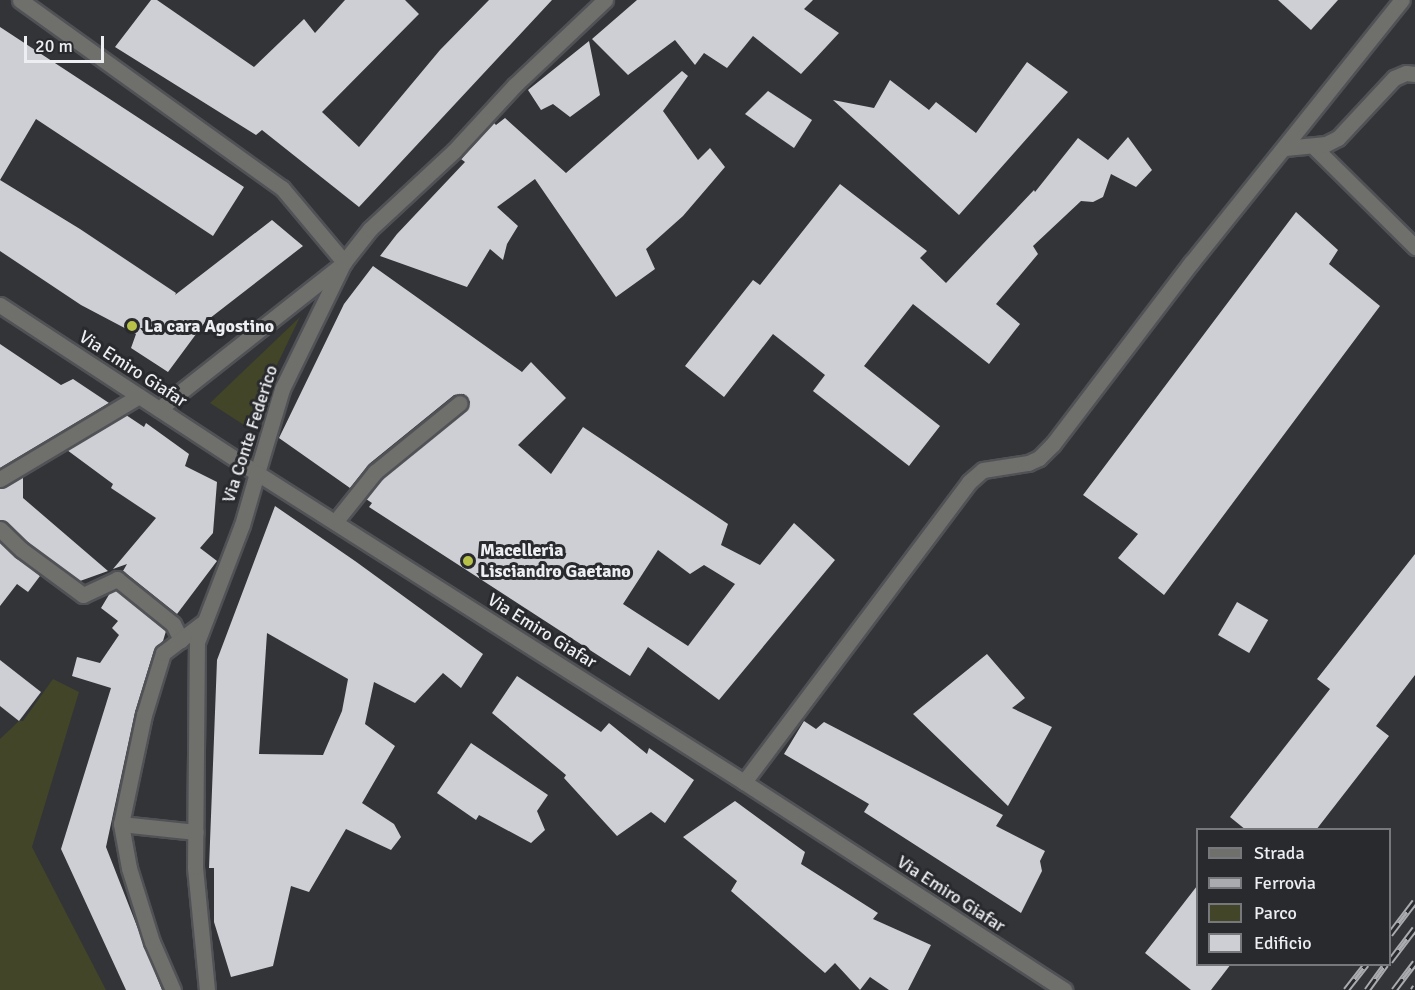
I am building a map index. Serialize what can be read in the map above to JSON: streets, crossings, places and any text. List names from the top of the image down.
{
  "streets": {
    "street": ["Via Emiro Giafar", "Via Conte Federico"]
  },
  "crossings": [
    ["Via Emiro Giafar", "Via Conte Federico"]
  ],
  "places": ["La cara Agostino", "Macelleria Lisciandro Gaetano"],
  "legend": [
    "Strada",
    "Ferrovia",
    "Parco",
    "Edificio"
  ],
  "scale_bar": "20 m"
}
